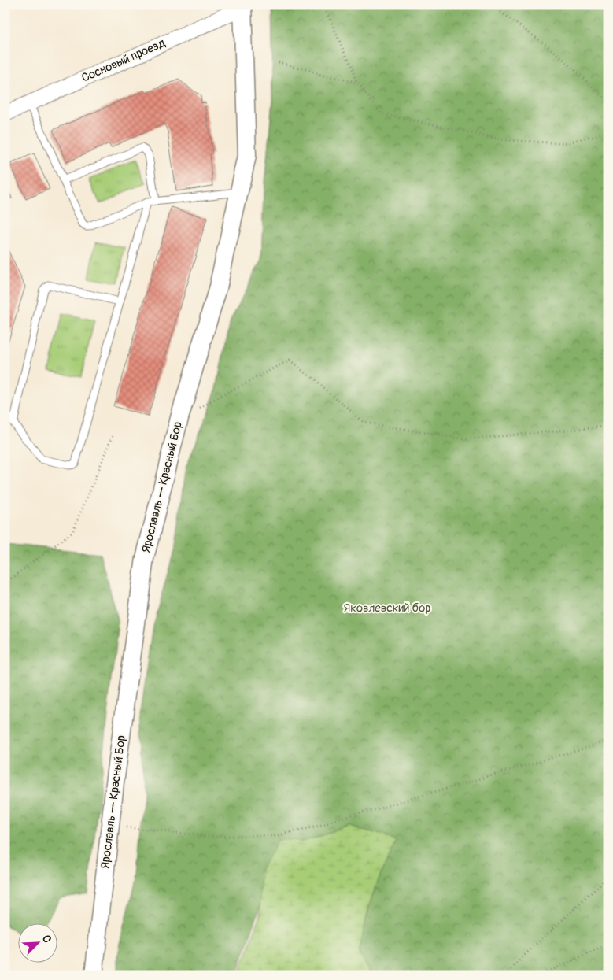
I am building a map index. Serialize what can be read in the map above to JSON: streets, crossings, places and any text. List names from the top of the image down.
{
  "streets": {
    "street": ["Сосновый проезд", "Ярославль — Красный Бор"]
  },
  "crossings": [
    ["Сосновый проезд", "Ярославль — Красный Бор"]
  ],
  "parks": ["Яковлевский бор"],
  "north": "top right"
}
